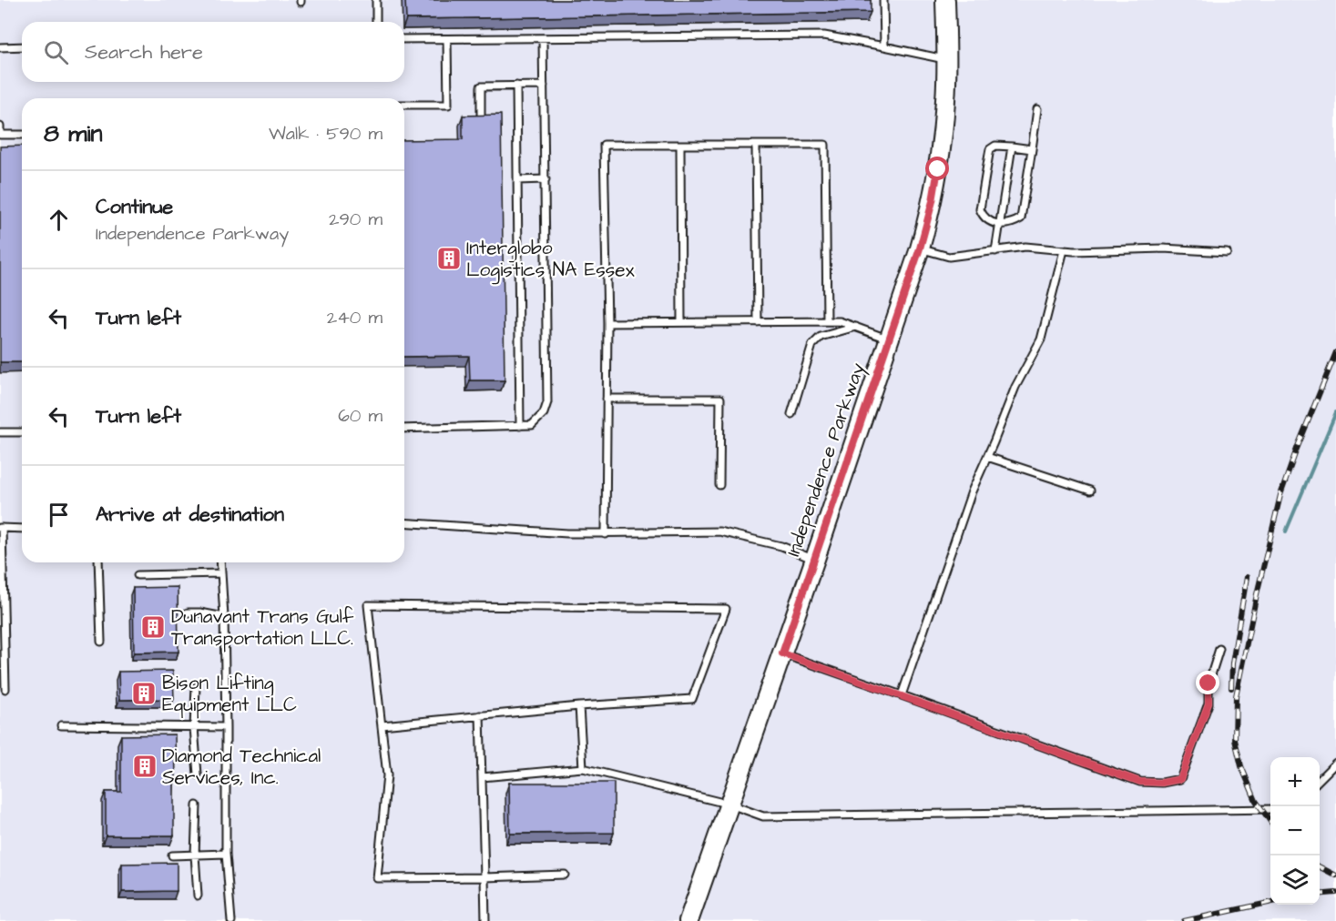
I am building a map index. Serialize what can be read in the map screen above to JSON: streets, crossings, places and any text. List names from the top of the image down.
{
  "streets": {
    "main road": ["Independence Parkway"]
  },
  "places": {
    "building": [
      "Interglobo Logistics NA Essex",
      "Dunavant Trans Gulf Transportation LLC.",
      "Bison Lifting Equipment LLC",
      "Diamond Technical Services, Inc."
    ]
  },
  "page": {
    "search": "Search here",
    "heading": ["8 min", "Walk · 590 m"],
    "list": [
      ["Continue", "Independence Parkway", "290 m"],
      ["Turn left", "240 m"],
      ["Turn left", "60 m"],
      "Arrive at destination"
    ],
    "map_buttons": ["+", "−"]
  }
}
